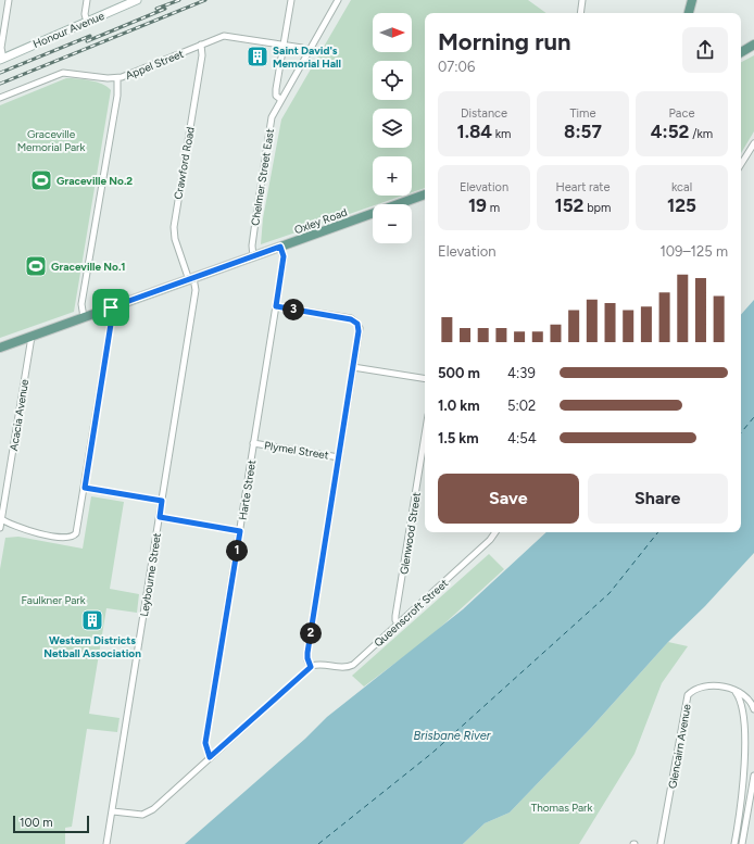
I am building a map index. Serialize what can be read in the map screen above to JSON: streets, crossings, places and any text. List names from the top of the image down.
{
  "streets": {
    "main road": ["Honour Avenue", "Oxley Road"],
    "street": [
      "Appel Street",
      "Crawford Road",
      "Chelmer Street East",
      "Acacia Avenue",
      "Plymel Street",
      "Harte Street",
      "Glenwood Street",
      "Leybourne Street",
      "Queenscroft Street",
      "Glencairn Avenue"
    ]
  },
  "crossings": [
    ["Appel Street", "Crawford Road"],
    ["Appel Street", "Chelmer Street East"],
    ["Crawford Road", "Oxley Road"],
    ["Crawford Road", "Leybourne Street"],
    ["Chelmer Street East", "Oxley Road"],
    ["Oxley Road", "Acacia Avenue"],
    ["Oxley Road", "Harte Street"],
    ["Oxley Road", "Leybourne Street"],
    ["Plymel Street", "Harte Street"],
    ["Glenwood Street", "Queenscroft Street"]
  ],
  "water": ["Brisbane River"],
  "parks": ["Graceville Memorial Park", "Faulkner Park", "Thomas Park"],
  "places": {
    "building": ["Saint David's Memorial Hall", "Western Districts Netball Association"],
    "sports": ["Graceville No.2", "Graceville No.1"]
  },
  "scale_bar": "100 m",
  "north": "right",
  "page": {
    "map_buttons": ["+", "−"],
    "heading": ["Morning run", "07:06"],
    "stats": [
      ["Distance", "1.84 km"],
      ["Time", "8:57"],
      ["Pace", "4:52 /km"],
      ["Elevation", "19 m"],
      ["Heart rate", "152 bpm"],
      ["kcal", "125"]
    ],
    "chart": ["Elevation", "109–125 m"],
    "pins": ["3", "1", "2"],
    "list": [
      {
        "name": "500 m",
        "note": "4:39"
      },
      {
        "name": "1.0 km",
        "note": "5:02"
      },
      {
        "name": "1.5 km",
        "note": "4:54"
      }
    ],
    "buttons": ["Save", "Share"],
    "scale": "100 m"
  }
}
